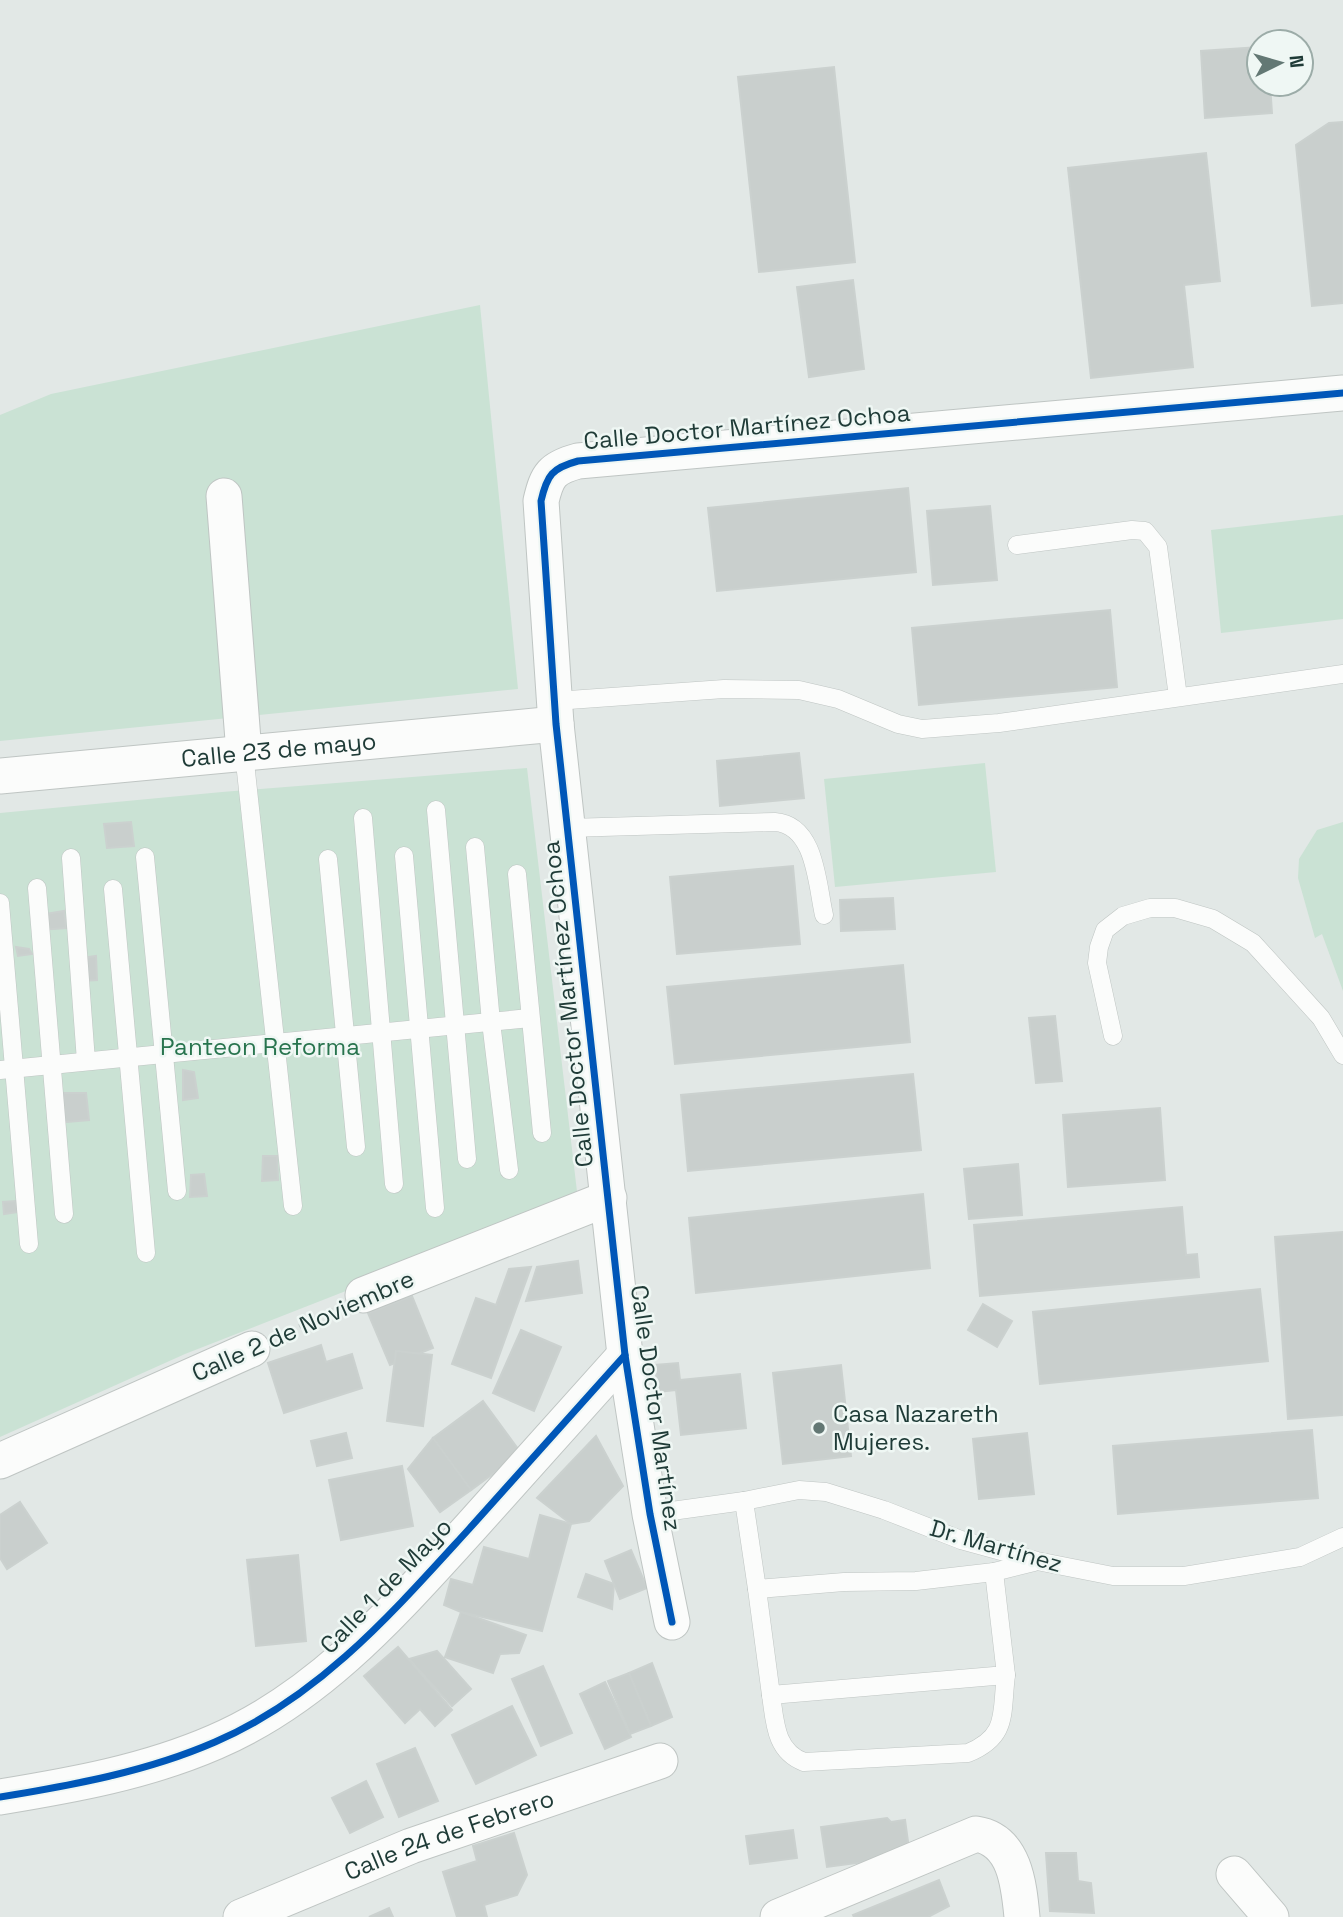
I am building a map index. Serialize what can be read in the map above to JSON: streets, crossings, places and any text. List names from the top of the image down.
{
  "streets": {
    "street": [
      "Calle Doctor Martínez Ochoa",
      "Calle 23 de mayo",
      "Calle 2 de Noviembre",
      "Calle Doctor Martínez",
      "Calle 1 de Mayo",
      "Calle 24 de Febrero"
    ],
    "lane": ["Dr. Martínez"]
  },
  "crossings": [
    ["Calle Doctor Martínez Ochoa", "Calle 23 de mayo"],
    ["Calle Doctor Martínez Ochoa", "Calle 2 de Noviembre"],
    ["Calle Doctor Martínez Ochoa", "Calle Doctor Martínez"],
    ["Calle 2 de Noviembre", "Calle Doctor Martínez"],
    ["Calle Doctor Martínez", "Dr. Martínez"],
    ["Calle Doctor Martínez", "Calle 1 de Mayo"]
  ],
  "parks": ["Panteon Reforma"],
  "places": ["Casa Nazareth Mujeres."],
  "north": "right"
}
